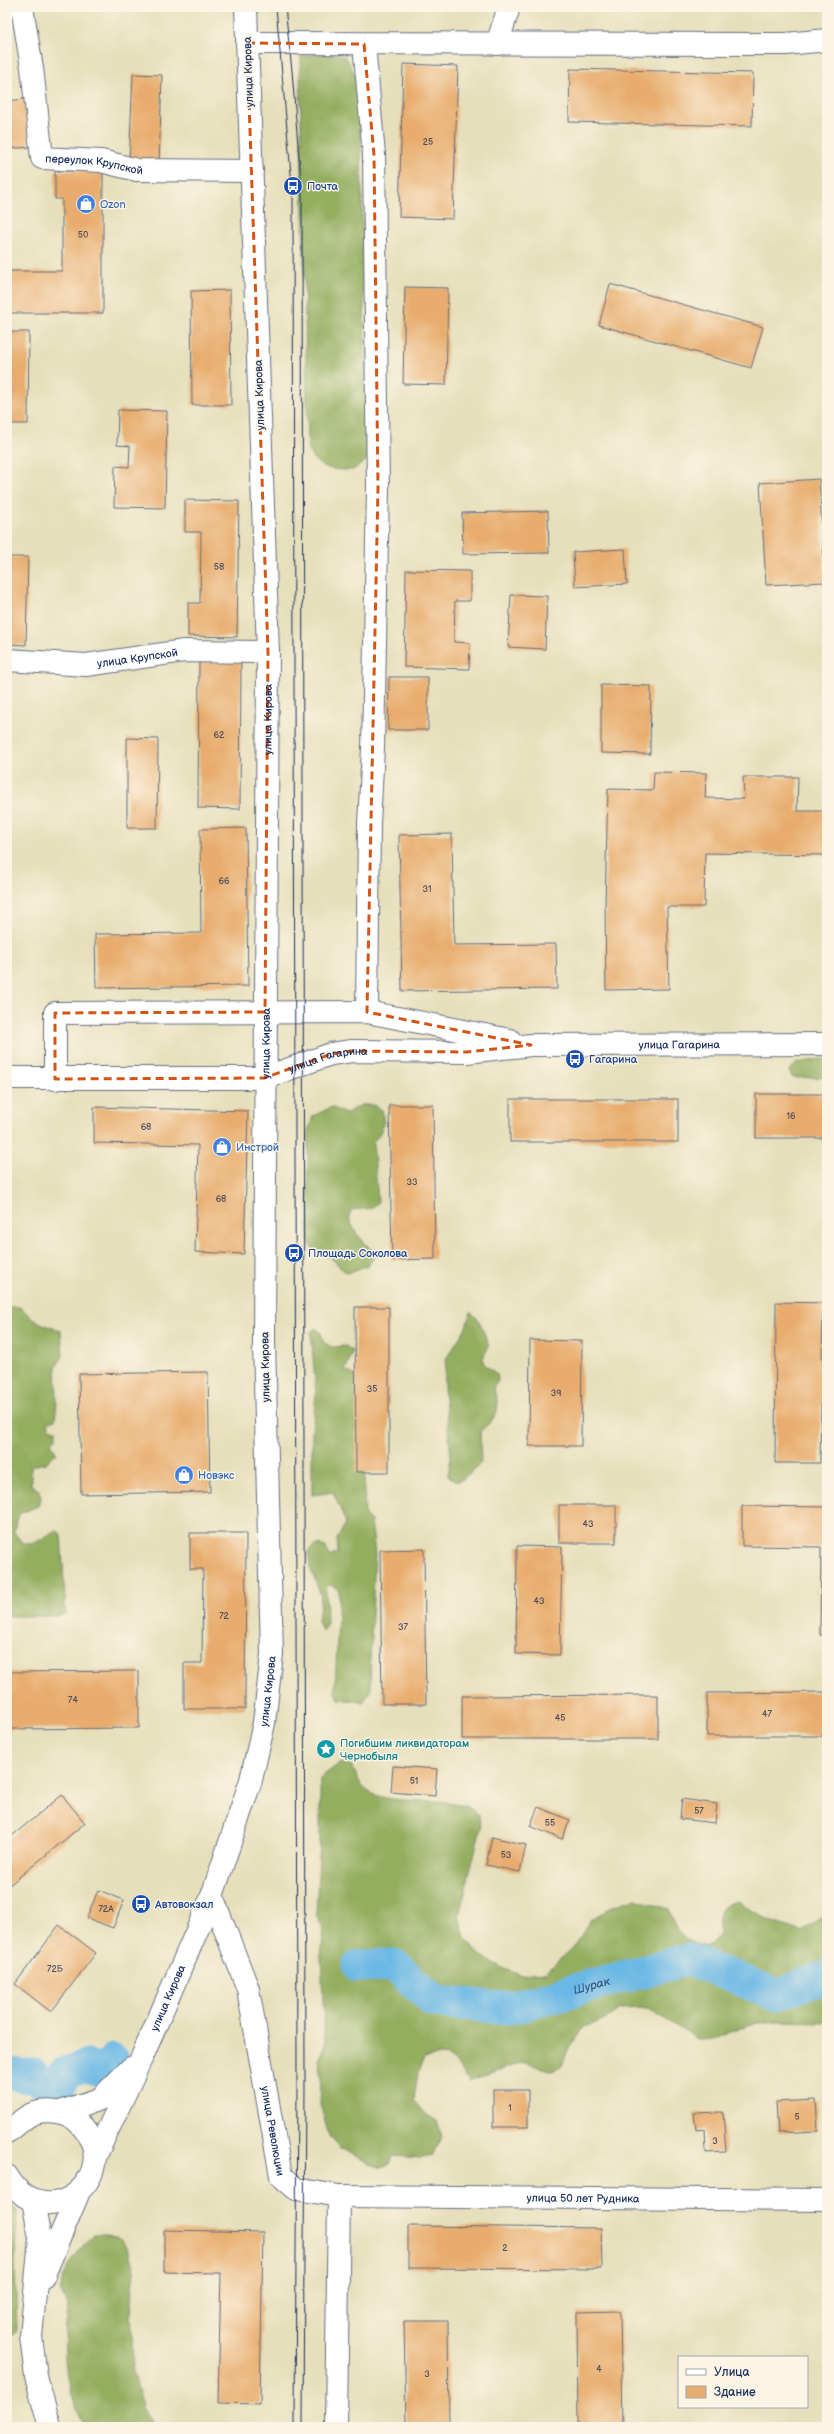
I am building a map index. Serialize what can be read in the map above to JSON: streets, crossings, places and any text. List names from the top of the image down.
{
  "streets": {
    "street": [
      "улица Кирова",
      "переулок Крупской",
      "улица Крупской",
      "улица Гагарина",
      "улица Революции",
      "улица 50 лет Рудника"
    ]
  },
  "crossings": [
    ["улица Кирова", "переулок Крупской"],
    ["улица Кирова", "улица Крупской"],
    ["улица Кирова", "улица Гагарина"],
    ["улица Кирова", "улица Революции"],
    ["улица Революции", "улица 50 лет Рудника"]
  ],
  "water": ["Шурак"],
  "places": {
    "bus stop": [
      "Почта",
      "Гагарина",
      "Площадь Соколова",
      "Автовокзал"
    ],
    "shop": ["Ozon", "Инстрой", "Новэкс"],
    "place": ["Погибшим ликвидаторам Чернобыля"]
  },
  "house_numbers": [
    "25",
    "50",
    "58",
    "62",
    "66",
    "31",
    "16",
    "68",
    "33",
    "68",
    "35",
    "39",
    "43",
    "43",
    "72",
    "37",
    "74",
    "47",
    "45",
    "51",
    "57",
    "55",
    "53",
    "72А",
    "72Б",
    "1",
    "5",
    "3",
    "2",
    "4",
    "3"
  ],
  "legend": ["Улица", "Здание"]
}
